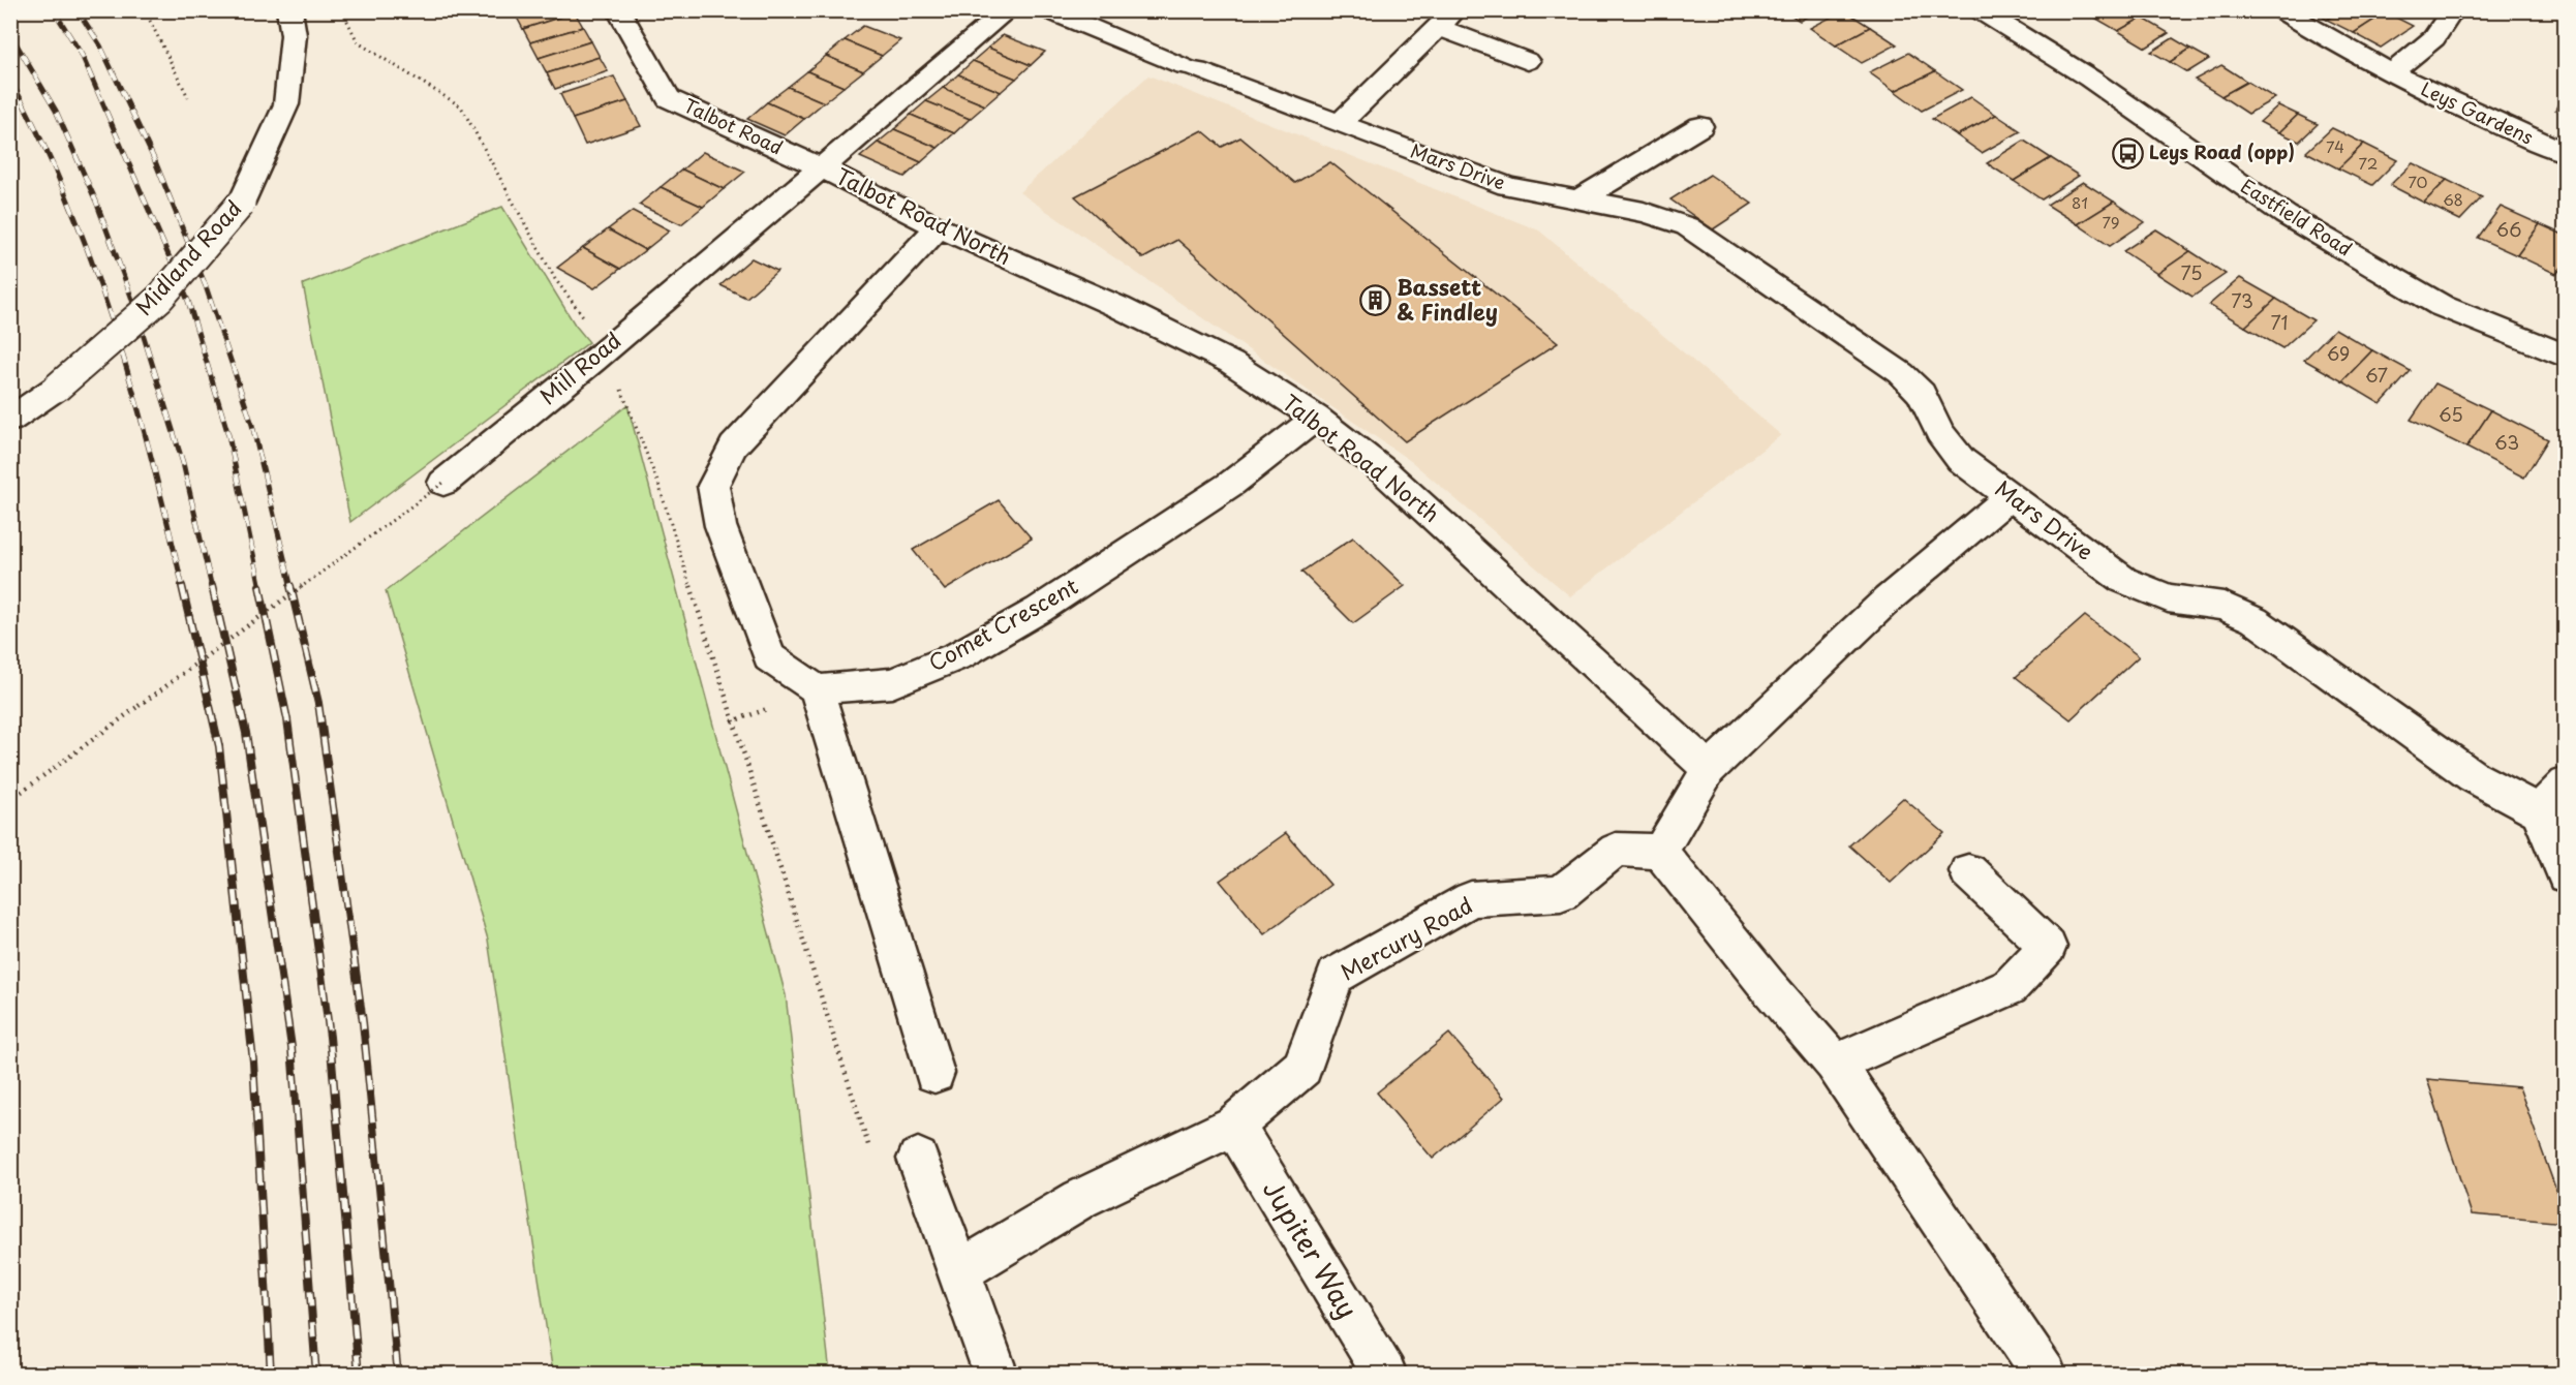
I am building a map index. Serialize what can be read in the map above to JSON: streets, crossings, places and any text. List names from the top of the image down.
{
  "streets": {
    "street": [
      "Leys Gardens",
      "Talbot Road",
      "Mars Drive",
      "Talbot Road North",
      "Eastfield Road",
      "Midland Road",
      "Mill Road",
      "Comet Crescent",
      "Mercury Road",
      "Jupiter Way"
    ]
  },
  "crossings": [
    ["Talbot Road", "Talbot Road North"],
    ["Talbot Road", "Mill Road"],
    ["Talbot Road North", "Mill Road"],
    ["Talbot Road North", "Comet Crescent"],
    ["Mercury Road", "Jupiter Way"]
  ],
  "places": {
    "bus stop": ["Leys Road (opp)"],
    "building": ["Bassett & Findley"]
  },
  "house_numbers": [
    "74",
    "72",
    "70",
    "68",
    "81",
    "79",
    "66",
    "75",
    "73",
    "71",
    "69",
    "67",
    "65",
    "63"
  ]
}
